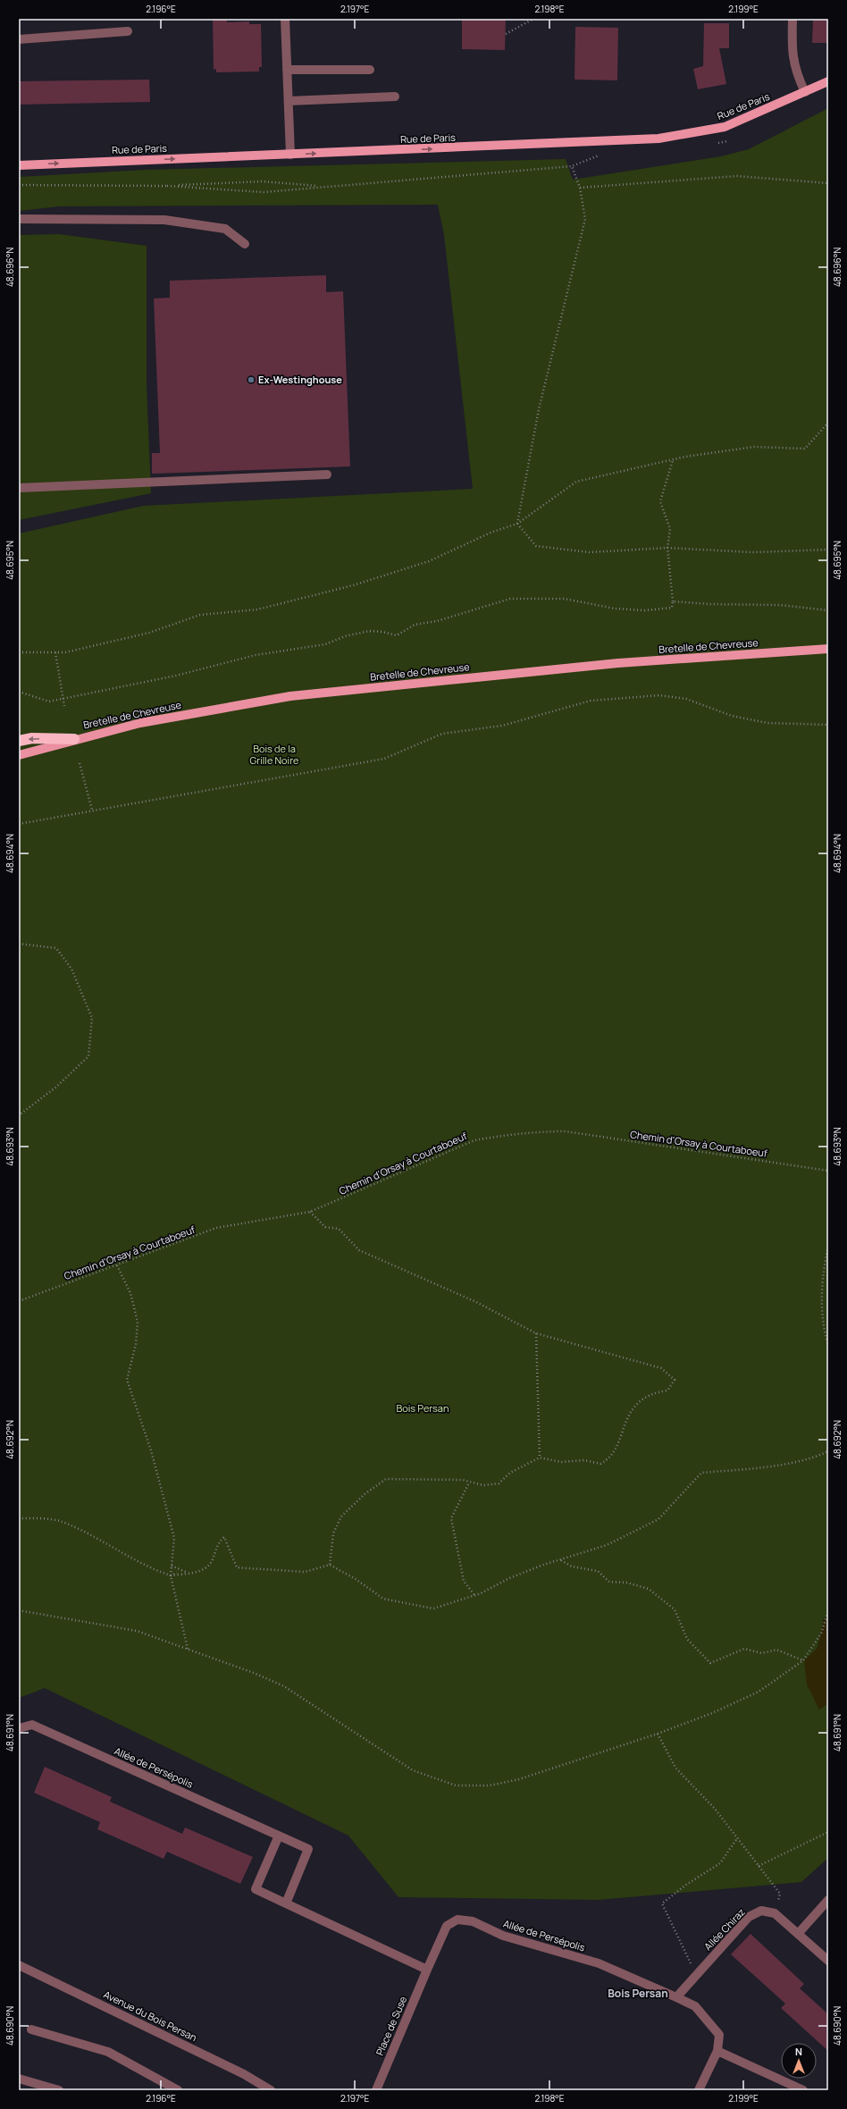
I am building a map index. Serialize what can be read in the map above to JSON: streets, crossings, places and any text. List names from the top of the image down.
{
  "streets": {
    "main road": ["Rue de Paris", "Bretelle de Chevreuse"],
    "street": [
      "Allée de Persépolis",
      "Allée Chiraz",
      "Avenue du Bois Persan",
      "Place de Suse"
    ],
    "path": ["Chemin d'Orsay à Courtaboeuf"]
  },
  "crossings": [
    ["Allée de Persépolis", "Allée Chiraz"],
    ["Allée de Persépolis", "Place de Suse"]
  ],
  "one_way": ["Rue de Paris"],
  "districts": ["Bois Persan"],
  "parks": ["Bois de la Grille Noire", "Bois Persan"],
  "places": ["Ex-Westinghouse"],
  "north": "top",
  "coordinates": [
    "2.196°E",
    "2.197°E",
    "2.198°E",
    "2.199°E",
    "48.696°N",
    "48.695°N",
    "48.694°N",
    "48.693°N",
    "48.692°N",
    "48.691°N",
    "48.690°N"
  ]
}
